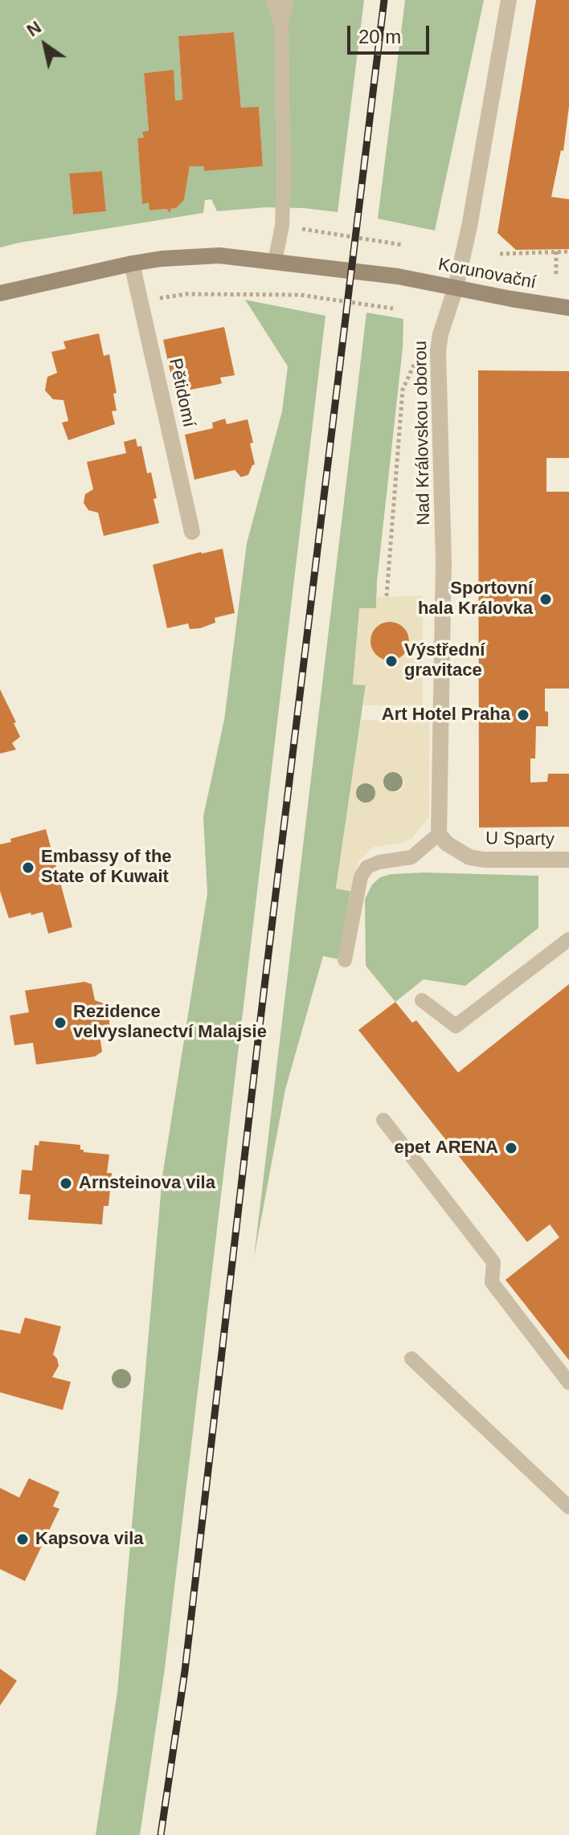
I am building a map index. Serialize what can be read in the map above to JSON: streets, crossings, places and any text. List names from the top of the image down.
{
  "streets": {
    "main road": ["Korunovační"],
    "street": ["Pětidomí", "Nad Královskou oborou", "U Sparty"]
  },
  "crossings": [
    ["Korunovační", "Pětidomí"],
    ["Korunovační", "Nad Královskou oborou"],
    ["Nad Královskou oborou", "U Sparty"]
  ],
  "places": [
    "Sportovní hala Královka",
    "Výstřední gravitace",
    "Art Hotel Praha",
    "Embassy of the State of Kuwait",
    "Rezidence velvyslanectví Malajsie",
    "epet ARENA",
    "Arnsteinova vila",
    "Kapsova vila"
  ],
  "scale_bar": "20 m",
  "north": "top left"
}
